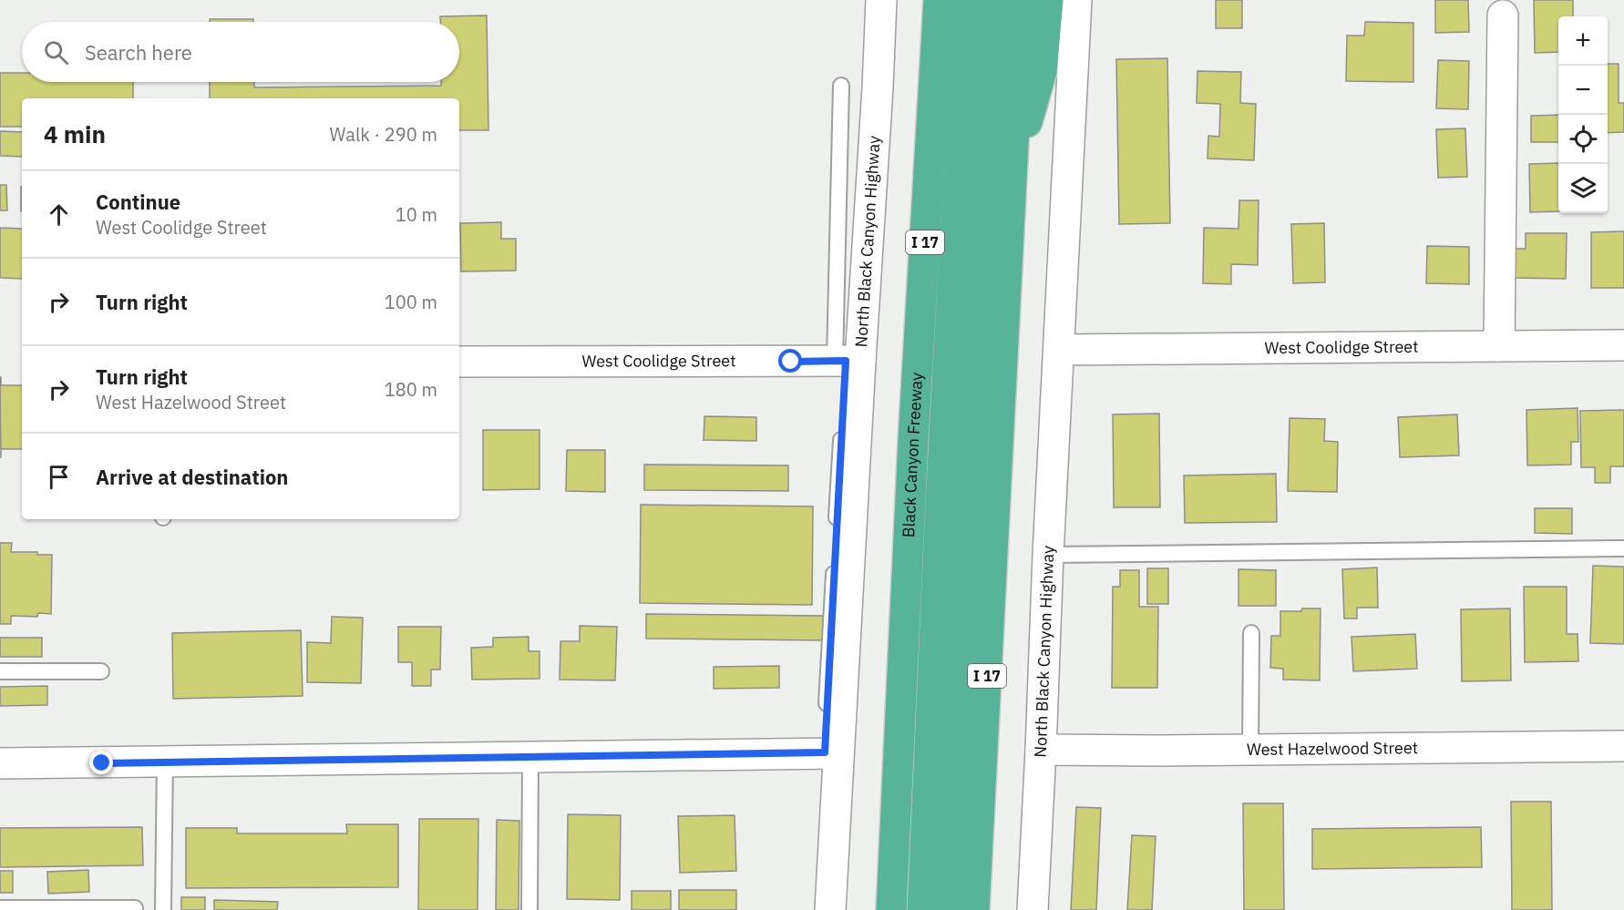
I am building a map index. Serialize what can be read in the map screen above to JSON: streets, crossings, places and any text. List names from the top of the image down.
{
  "streets": {
    "highway": ["I 17", "Black Canyon Freeway"],
    "street": ["North Black Canyon Highway", "West Coolidge Street", "West Hazelwood Street"]
  },
  "crossings": [
    ["North Black Canyon Highway", "West Coolidge Street"],
    ["North Black Canyon Highway", "West Hazelwood Street"]
  ],
  "page": {
    "map_buttons": ["+", "−"],
    "search": "Search here",
    "heading": ["4 min", "Walk · 290 m"],
    "list": [
      ["Continue", "West Coolidge Street", "10 m"],
      ["Turn right", "100 m"],
      ["Turn right", "West Hazelwood Street", "180 m"],
      "Arrive at destination"
    ]
  }
}
